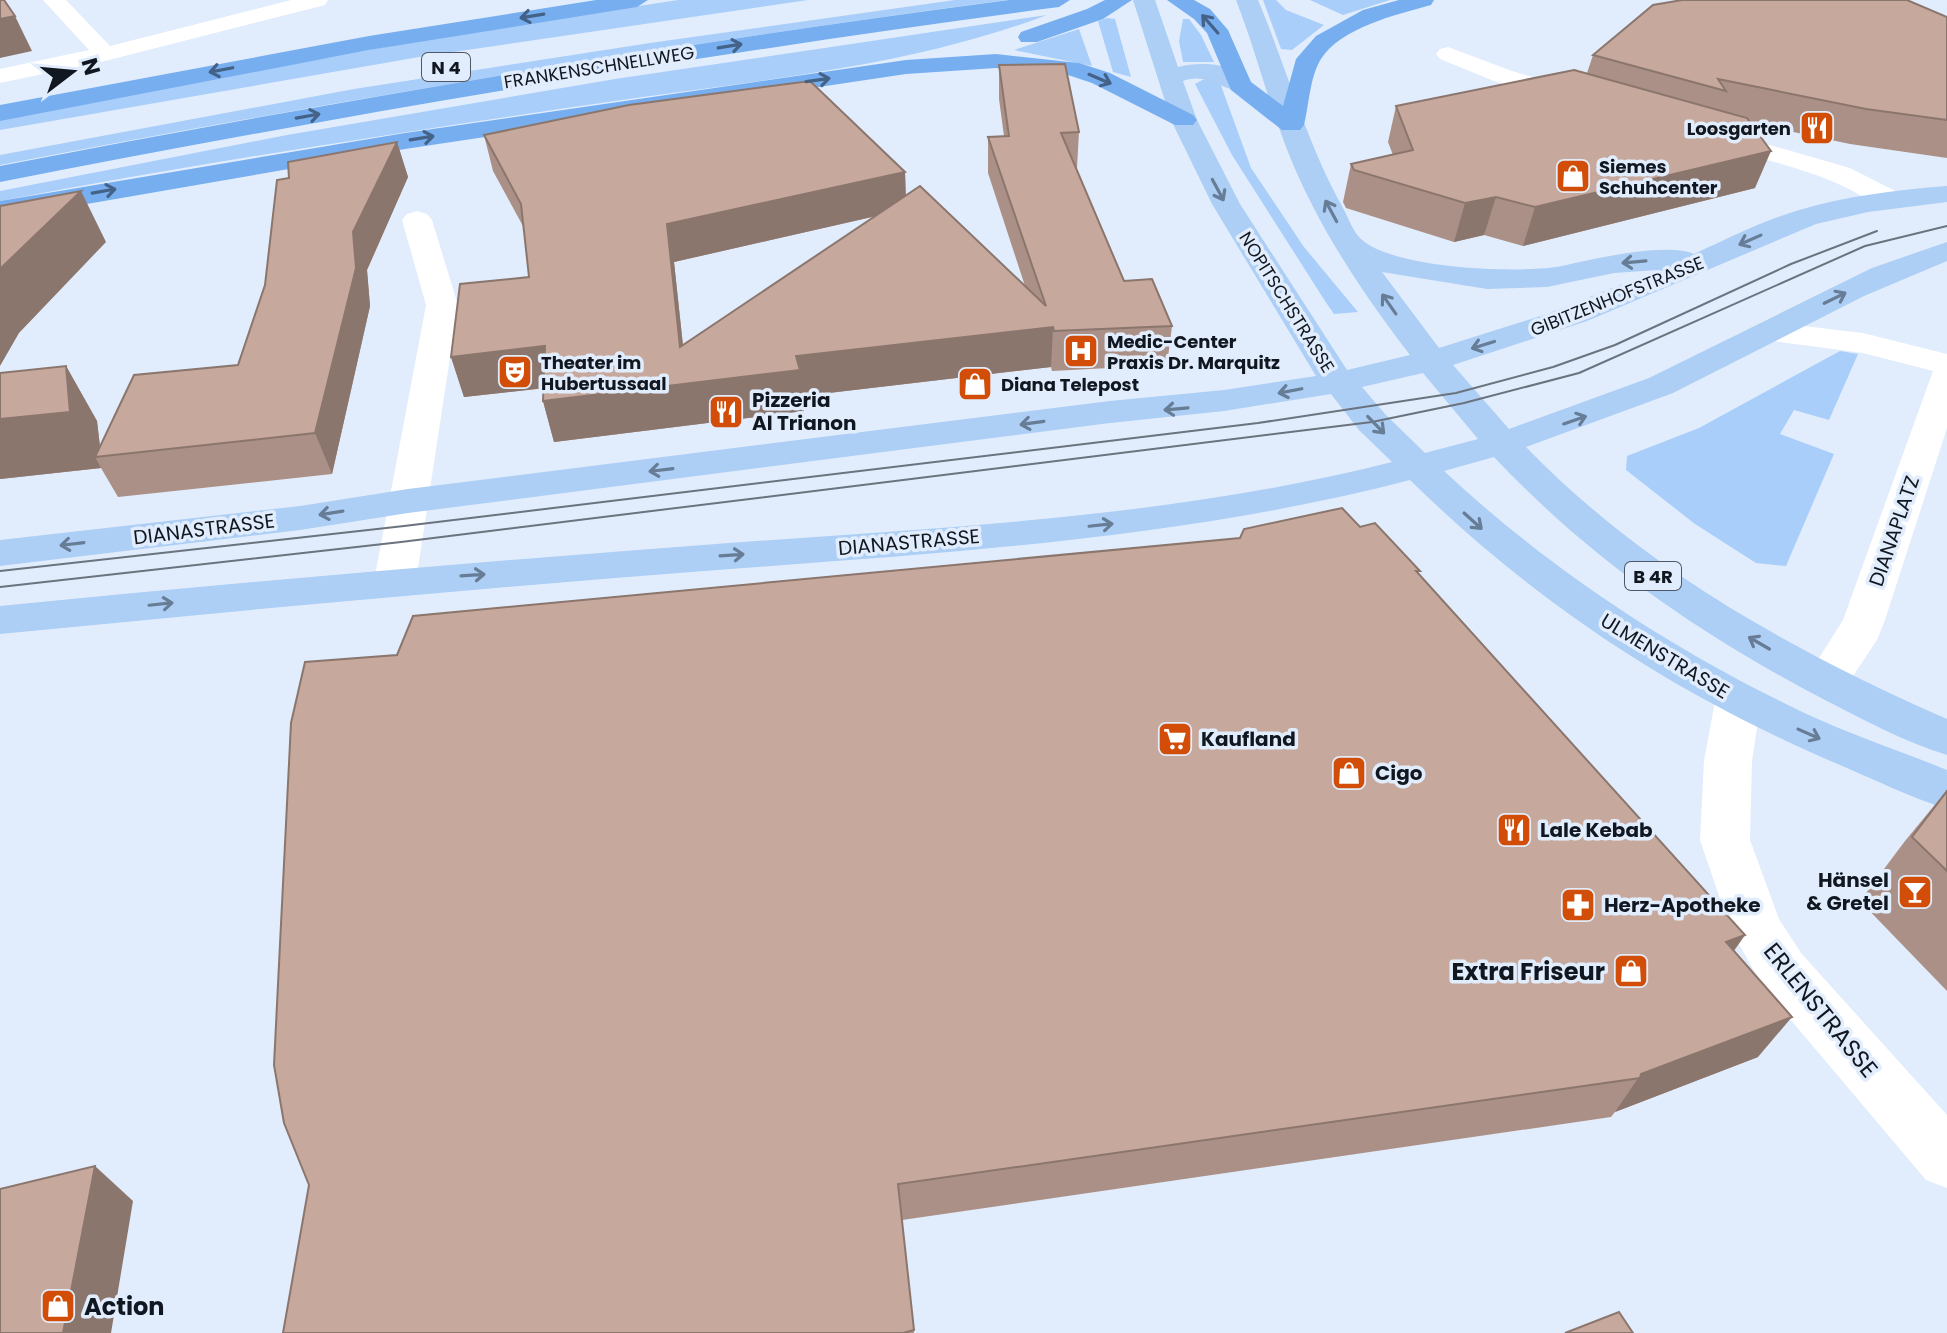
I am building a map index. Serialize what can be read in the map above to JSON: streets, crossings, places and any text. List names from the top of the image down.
{
  "streets": {
    "highway": ["N 4", "FRANKENSCHNELLWEG"],
    "main road": [
      "GIBITZENHOFSTRASSE",
      "NOPITSCHSTRASSE",
      "DIANASTRASSE",
      "B 4R",
      "ULMENSTRASSE"
    ],
    "street": ["DIANAPLATZ", "ERLENSTRASSE"]
  },
  "crossings": [
    ["GIBITZENHOFSTRASSE", "NOPITSCHSTRASSE"],
    ["GIBITZENHOFSTRASSE", "DIANASTRASSE"],
    ["GIBITZENHOFSTRASSE", "B 4R"],
    ["NOPITSCHSTRASSE", "DIANASTRASSE"],
    ["NOPITSCHSTRASSE", "ULMENSTRASSE"],
    ["DIANASTRASSE", "ULMENSTRASSE"],
    ["DIANAPLATZ", "B 4R"],
    ["ULMENSTRASSE", "ERLENSTRASSE"]
  ],
  "places": {
    "restaurant": ["Loosgarten", "Pizzeria Al Trianon", "Lale Kebab"],
    "shop": [
      "Siemes Schuhcenter",
      "Diana Telepost",
      "Cigo",
      "Extra Friseur",
      "Action"
    ],
    "hospital": ["Medic-Center Praxis Dr. Marquitz"],
    "theatre": ["Theater im Hubertussaal"],
    "supermarket": ["Kaufland"],
    "bar": ["Hänsel & Gretel"],
    "pharmacy": ["Herz-Apotheke"]
  },
  "north": "right"
}
